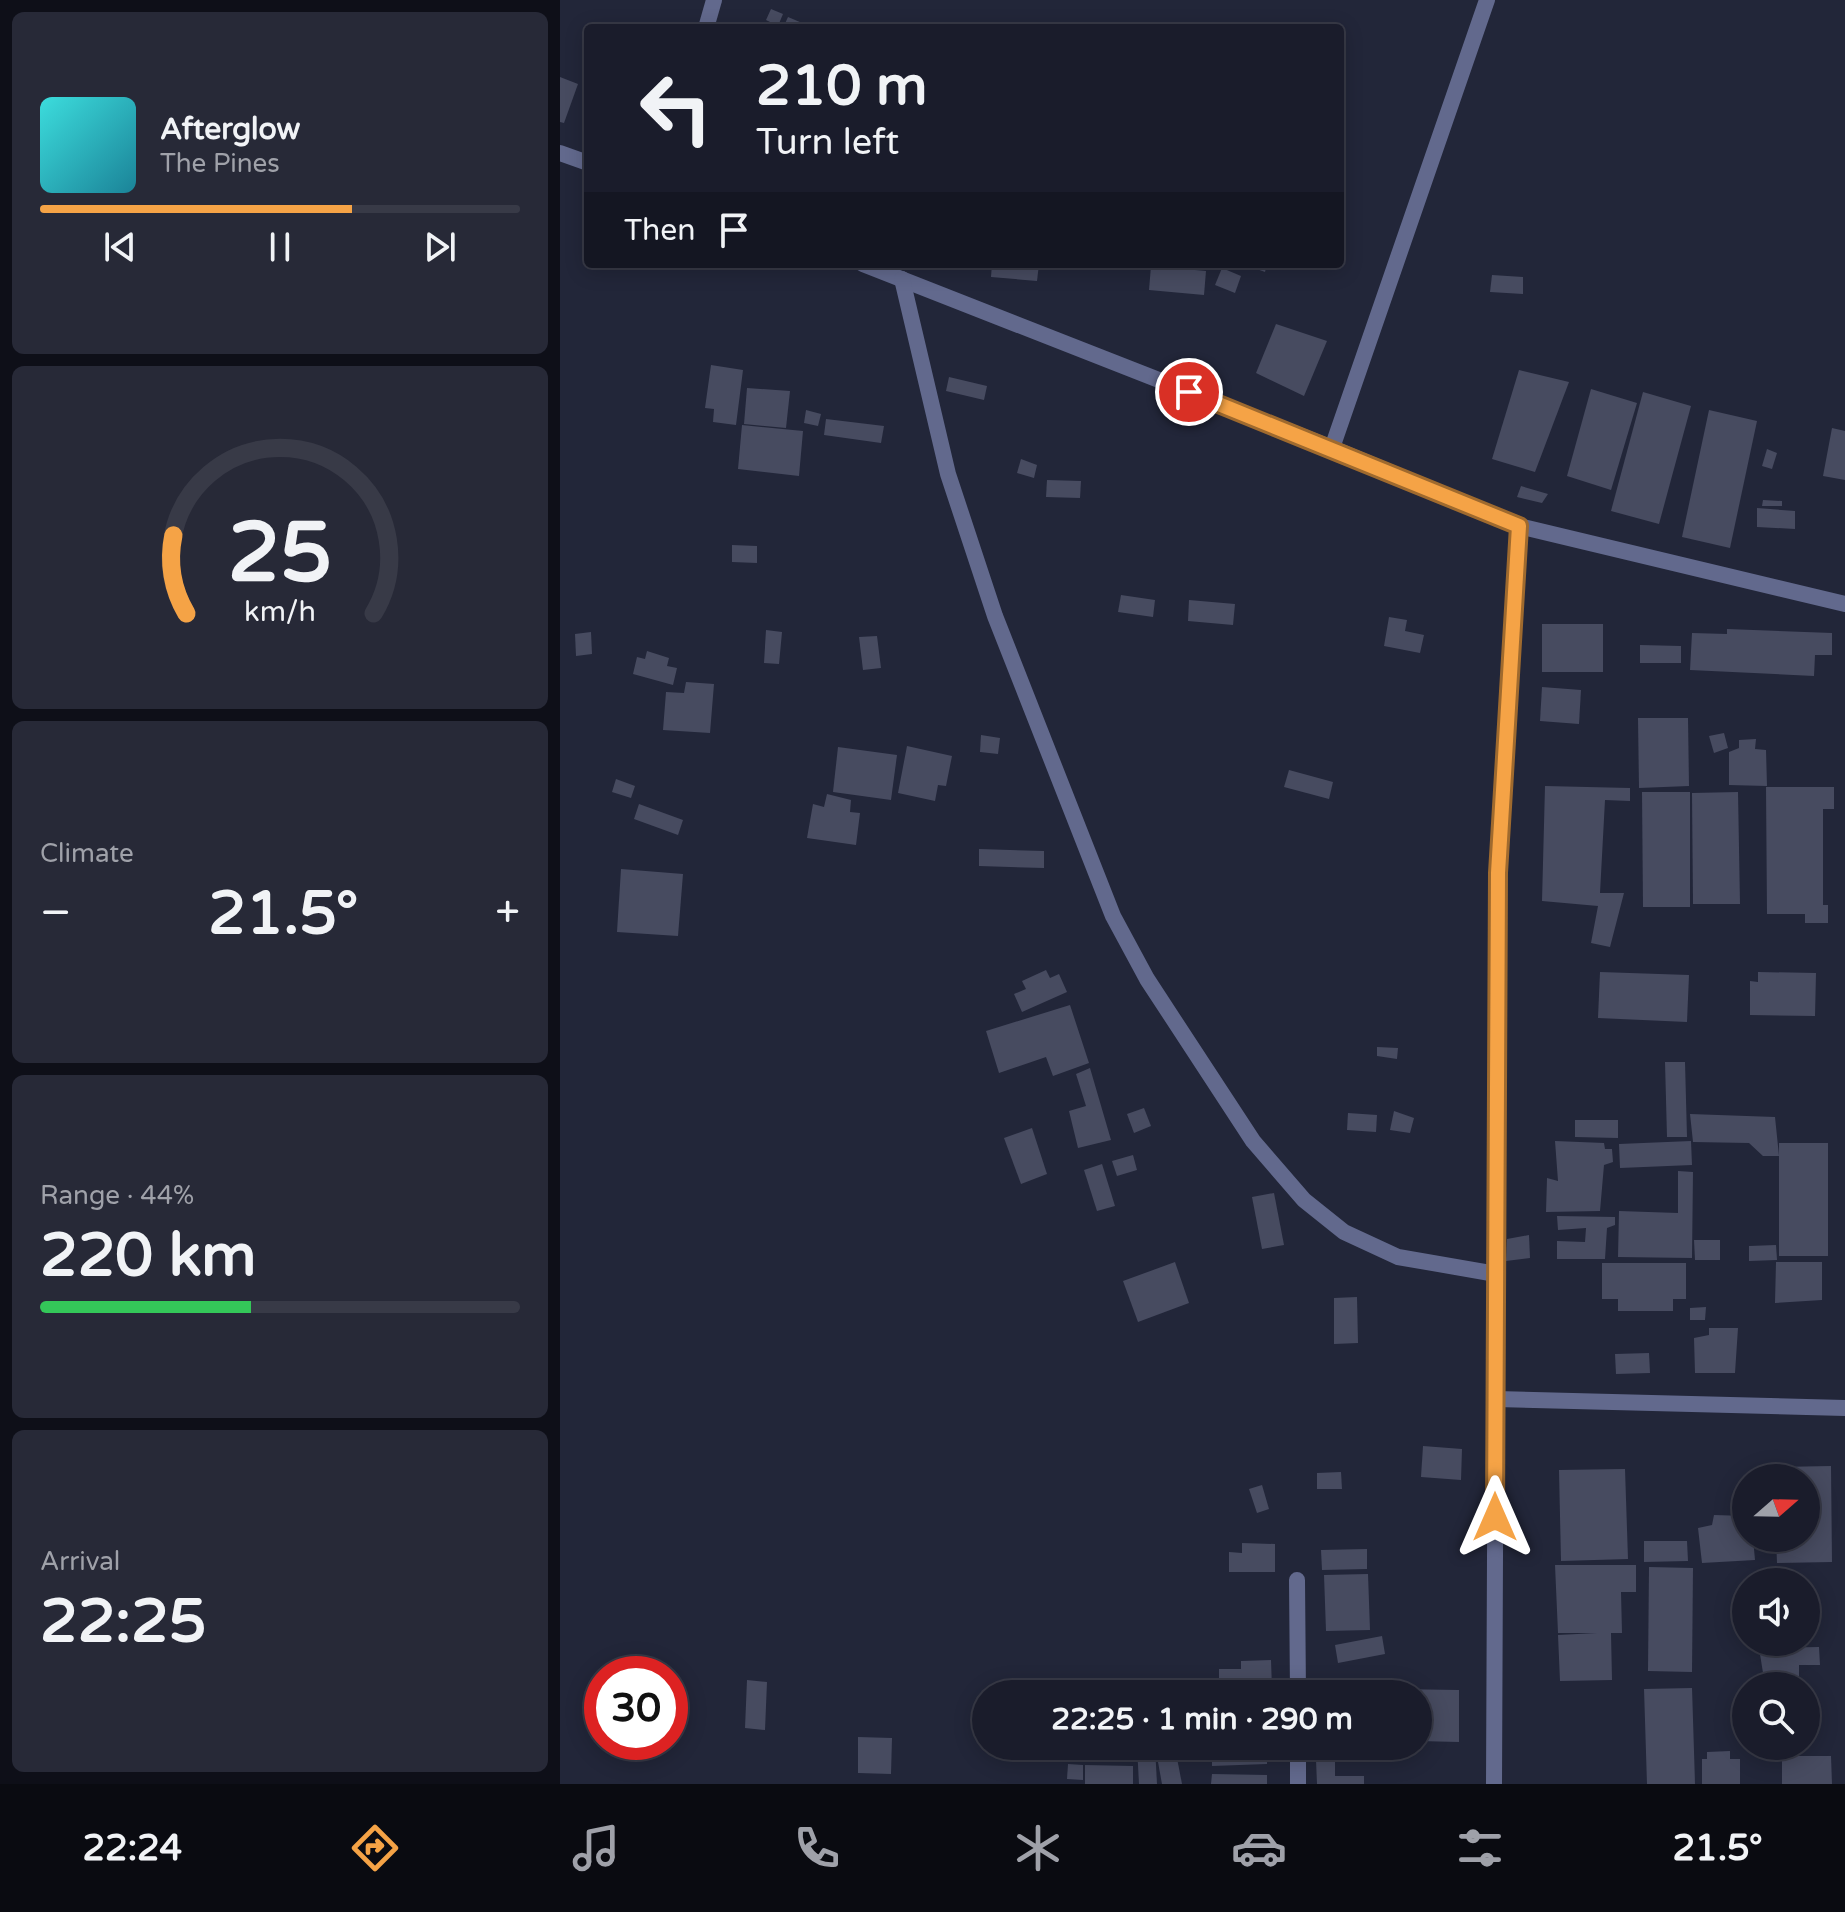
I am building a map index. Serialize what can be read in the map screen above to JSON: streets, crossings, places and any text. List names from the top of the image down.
{
  "north": "right",
  "page": {
    "turn": ["210 m", "Turn left"],
    "song": ["Afterglow", "The Pines"],
    "then": "Then",
    "tile": [
      "Climate",
      ["Range · 44%", "220 km"],
      ["Arrival", "22:25"]
    ],
    "heat": ["−", "21.5°", "+"],
    "limit": "30",
    "trip": "22:25 · 1 min · 290 m",
    "tabs": ["22:24", "21.5°"],
    "gauge": ["25", "km/h"]
  }
}
